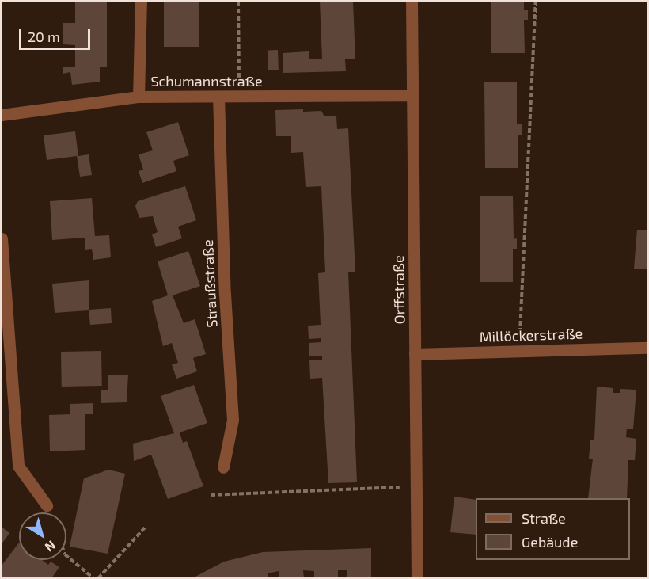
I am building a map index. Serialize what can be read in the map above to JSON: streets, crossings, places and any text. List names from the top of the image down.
{
  "streets": {
    "street": [
      "Schumannstraße",
      "Straußstraße",
      "Orffstraße",
      "Millöckerstraße"
    ]
  },
  "crossings": [
    ["Schumannstraße", "Straußstraße"],
    ["Schumannstraße", "Orffstraße"],
    ["Orffstraße", "Millöckerstraße"]
  ],
  "legend": ["Straße", "Gebäude"],
  "scale_bar": "20 m",
  "north": "bottom right"
}
